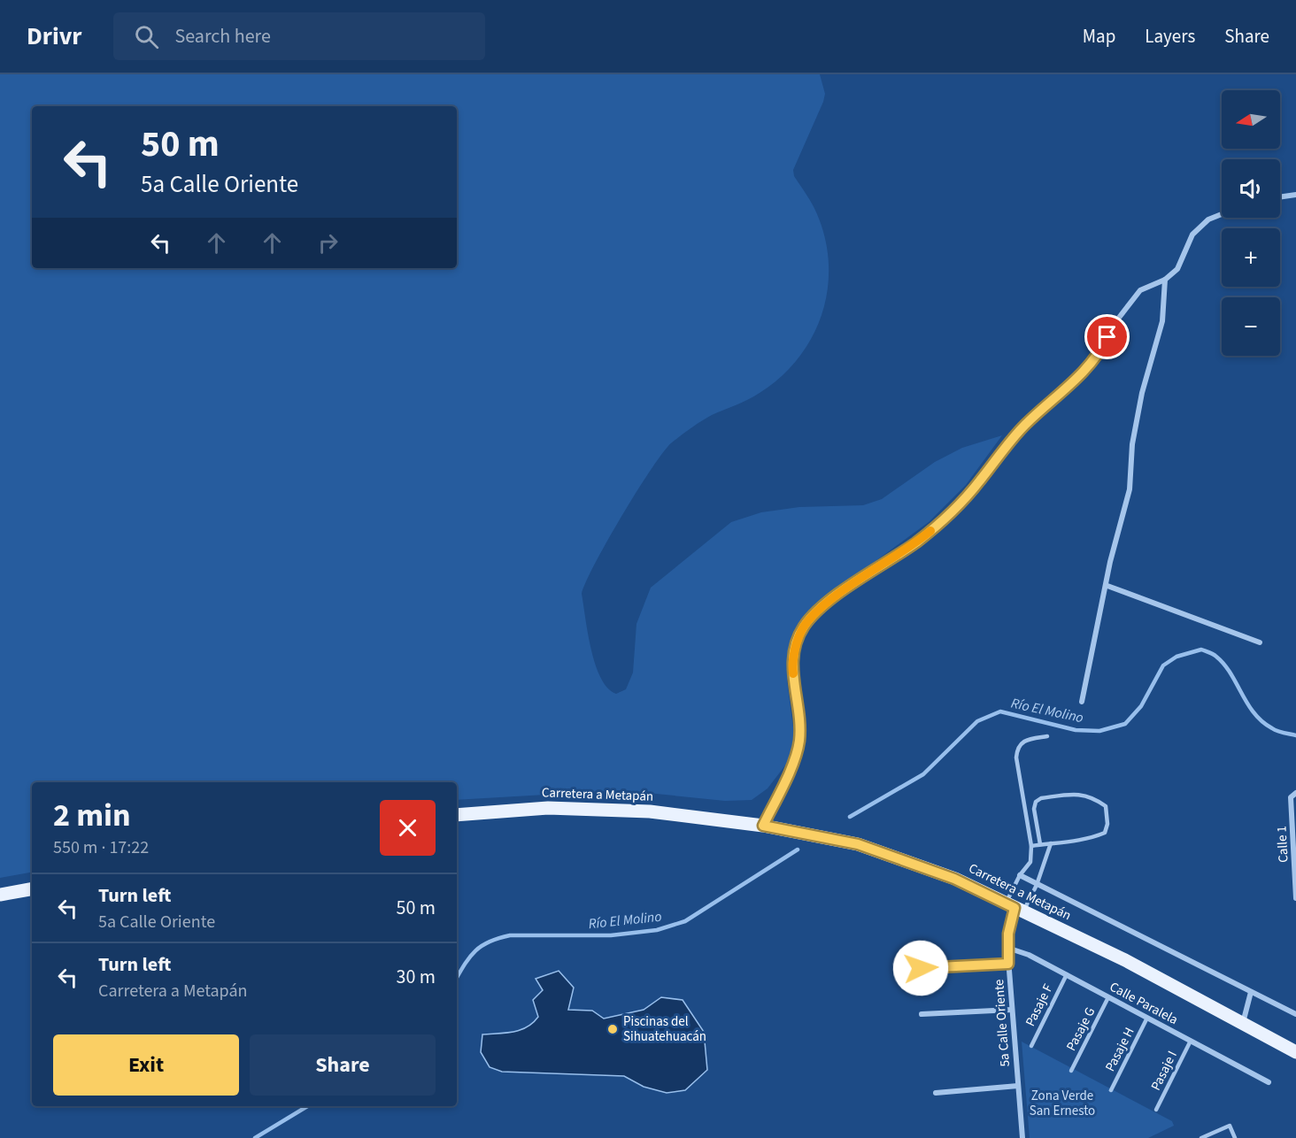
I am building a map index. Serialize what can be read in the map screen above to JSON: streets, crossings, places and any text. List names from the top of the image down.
{
  "streets": {
    "main road": ["Carretera a Metapán"],
    "street": ["Calle 1", "Calle Paralela", "5a Calle Oriente"],
    "lane": [
      "Pasaje F",
      "Pasaje G",
      "Pasaje H",
      "Pasaje I"
    ]
  },
  "crossings": [
    ["Carretera a Metapán", "5a Calle Oriente"],
    ["Calle Paralela", "Pasaje F"],
    ["Calle Paralela", "5a Calle Oriente"],
    ["Calle Paralela", "Pasaje G"],
    ["Calle Paralela", "Pasaje H"],
    ["Calle Paralela", "Pasaje I"]
  ],
  "water": ["Río El Molino"],
  "parks": ["Zona Verde San Ernesto"],
  "places": ["Piscinas del Sihuatehuacán"],
  "north": "left",
  "page": {
    "header": "Drivr",
    "search": "Search here",
    "nav": ["Map", "Layers", "Share"],
    "map_buttons": ["+", "−"],
    "turn": ["50 m", "5a Calle Oriente"],
    "heading": ["2 min", "550 m · 17:22"],
    "list": [
      {
        "name": "Turn left",
        "note": "5a Calle Oriente",
        "value": "50 m"
      },
      {
        "name": "Turn left",
        "note": "Carretera a Metapán",
        "value": "30 m"
      }
    ],
    "buttons": ["Exit", "Share"]
  }
}
